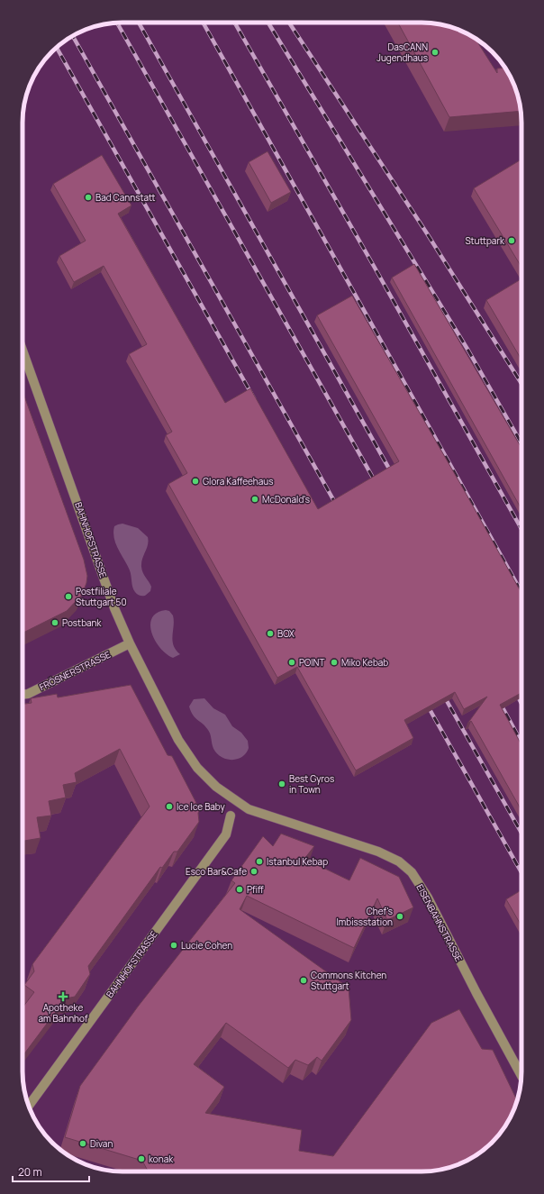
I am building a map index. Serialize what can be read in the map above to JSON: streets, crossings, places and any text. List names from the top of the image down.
{
  "streets": {
    "street": ["BAHNHOFSTRASSE", "FRÖSNERSTRASSE", "EISENBAHNSTRASSE"]
  },
  "crossings": [
    ["BAHNHOFSTRASSE", "FRÖSNERSTRASSE"],
    ["BAHNHOFSTRASSE", "EISENBAHNSTRASSE"]
  ],
  "places": {
    "other": [
      "DasCANN Jugendhaus",
      "Bad Cannstatt",
      "Stuttpark",
      "Glora Kaffeehaus",
      "McDonald's",
      "Postfiliale Stuttgart 50",
      "Postbank",
      "BOX",
      "POINT",
      "Miko Kebab",
      "Best Gyros in Town",
      "Ice Ice Baby",
      "Istanbul Kebap",
      "Esco Bar&Cafe",
      "Pfiff",
      "Chef's Imbissstation",
      "Lucie Cohen",
      "Commons Kitchen Stuttgart",
      "Divan",
      "konak"
    ],
    "health": ["Apotheke am Bahnhof"]
  },
  "scale_bar": "20 m"
}
